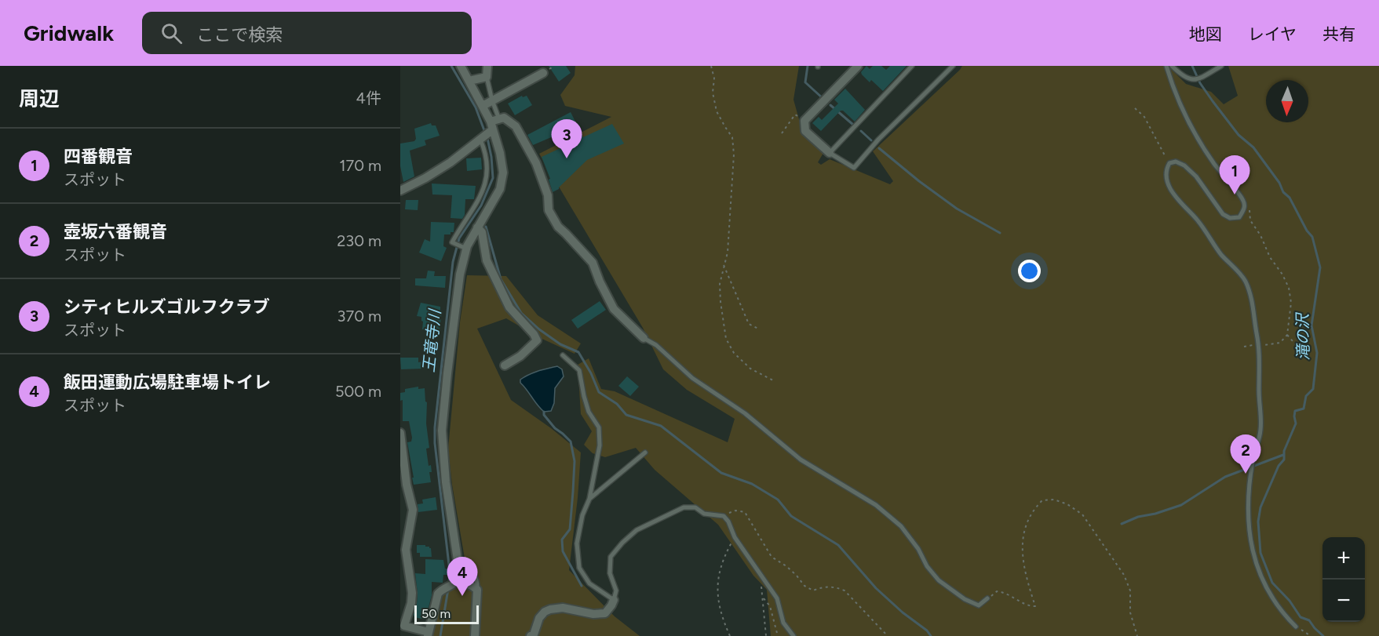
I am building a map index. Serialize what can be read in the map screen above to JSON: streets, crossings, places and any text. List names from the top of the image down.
{
  "water": ["滝の沢", "王竜寺川"],
  "scale_bar": "50 m",
  "north": "bottom",
  "page": {
    "header": "Gridwalk",
    "search": "ここで検索",
    "nav": ["地図", "レイヤ", "共有"],
    "heading": ["周辺", "4件"],
    "pins": [
      "3",
      "1",
      "2",
      "4"
    ],
    "list": [
      {
        "mark": "1",
        "name": "四番観音",
        "note": "スポット",
        "value": "170 m"
      },
      {
        "mark": "2",
        "name": "壺坂六番観音",
        "note": "スポット",
        "value": "230 m"
      },
      {
        "mark": "3",
        "name": "シティヒルズゴルフクラブ",
        "note": "スポット",
        "value": "370 m"
      },
      {
        "mark": "4",
        "name": "飯田運動広場駐車場トイレ",
        "note": "スポット",
        "value": "500 m"
      }
    ],
    "map_buttons": ["+", "−"],
    "scale": "50 m"
  }
}
